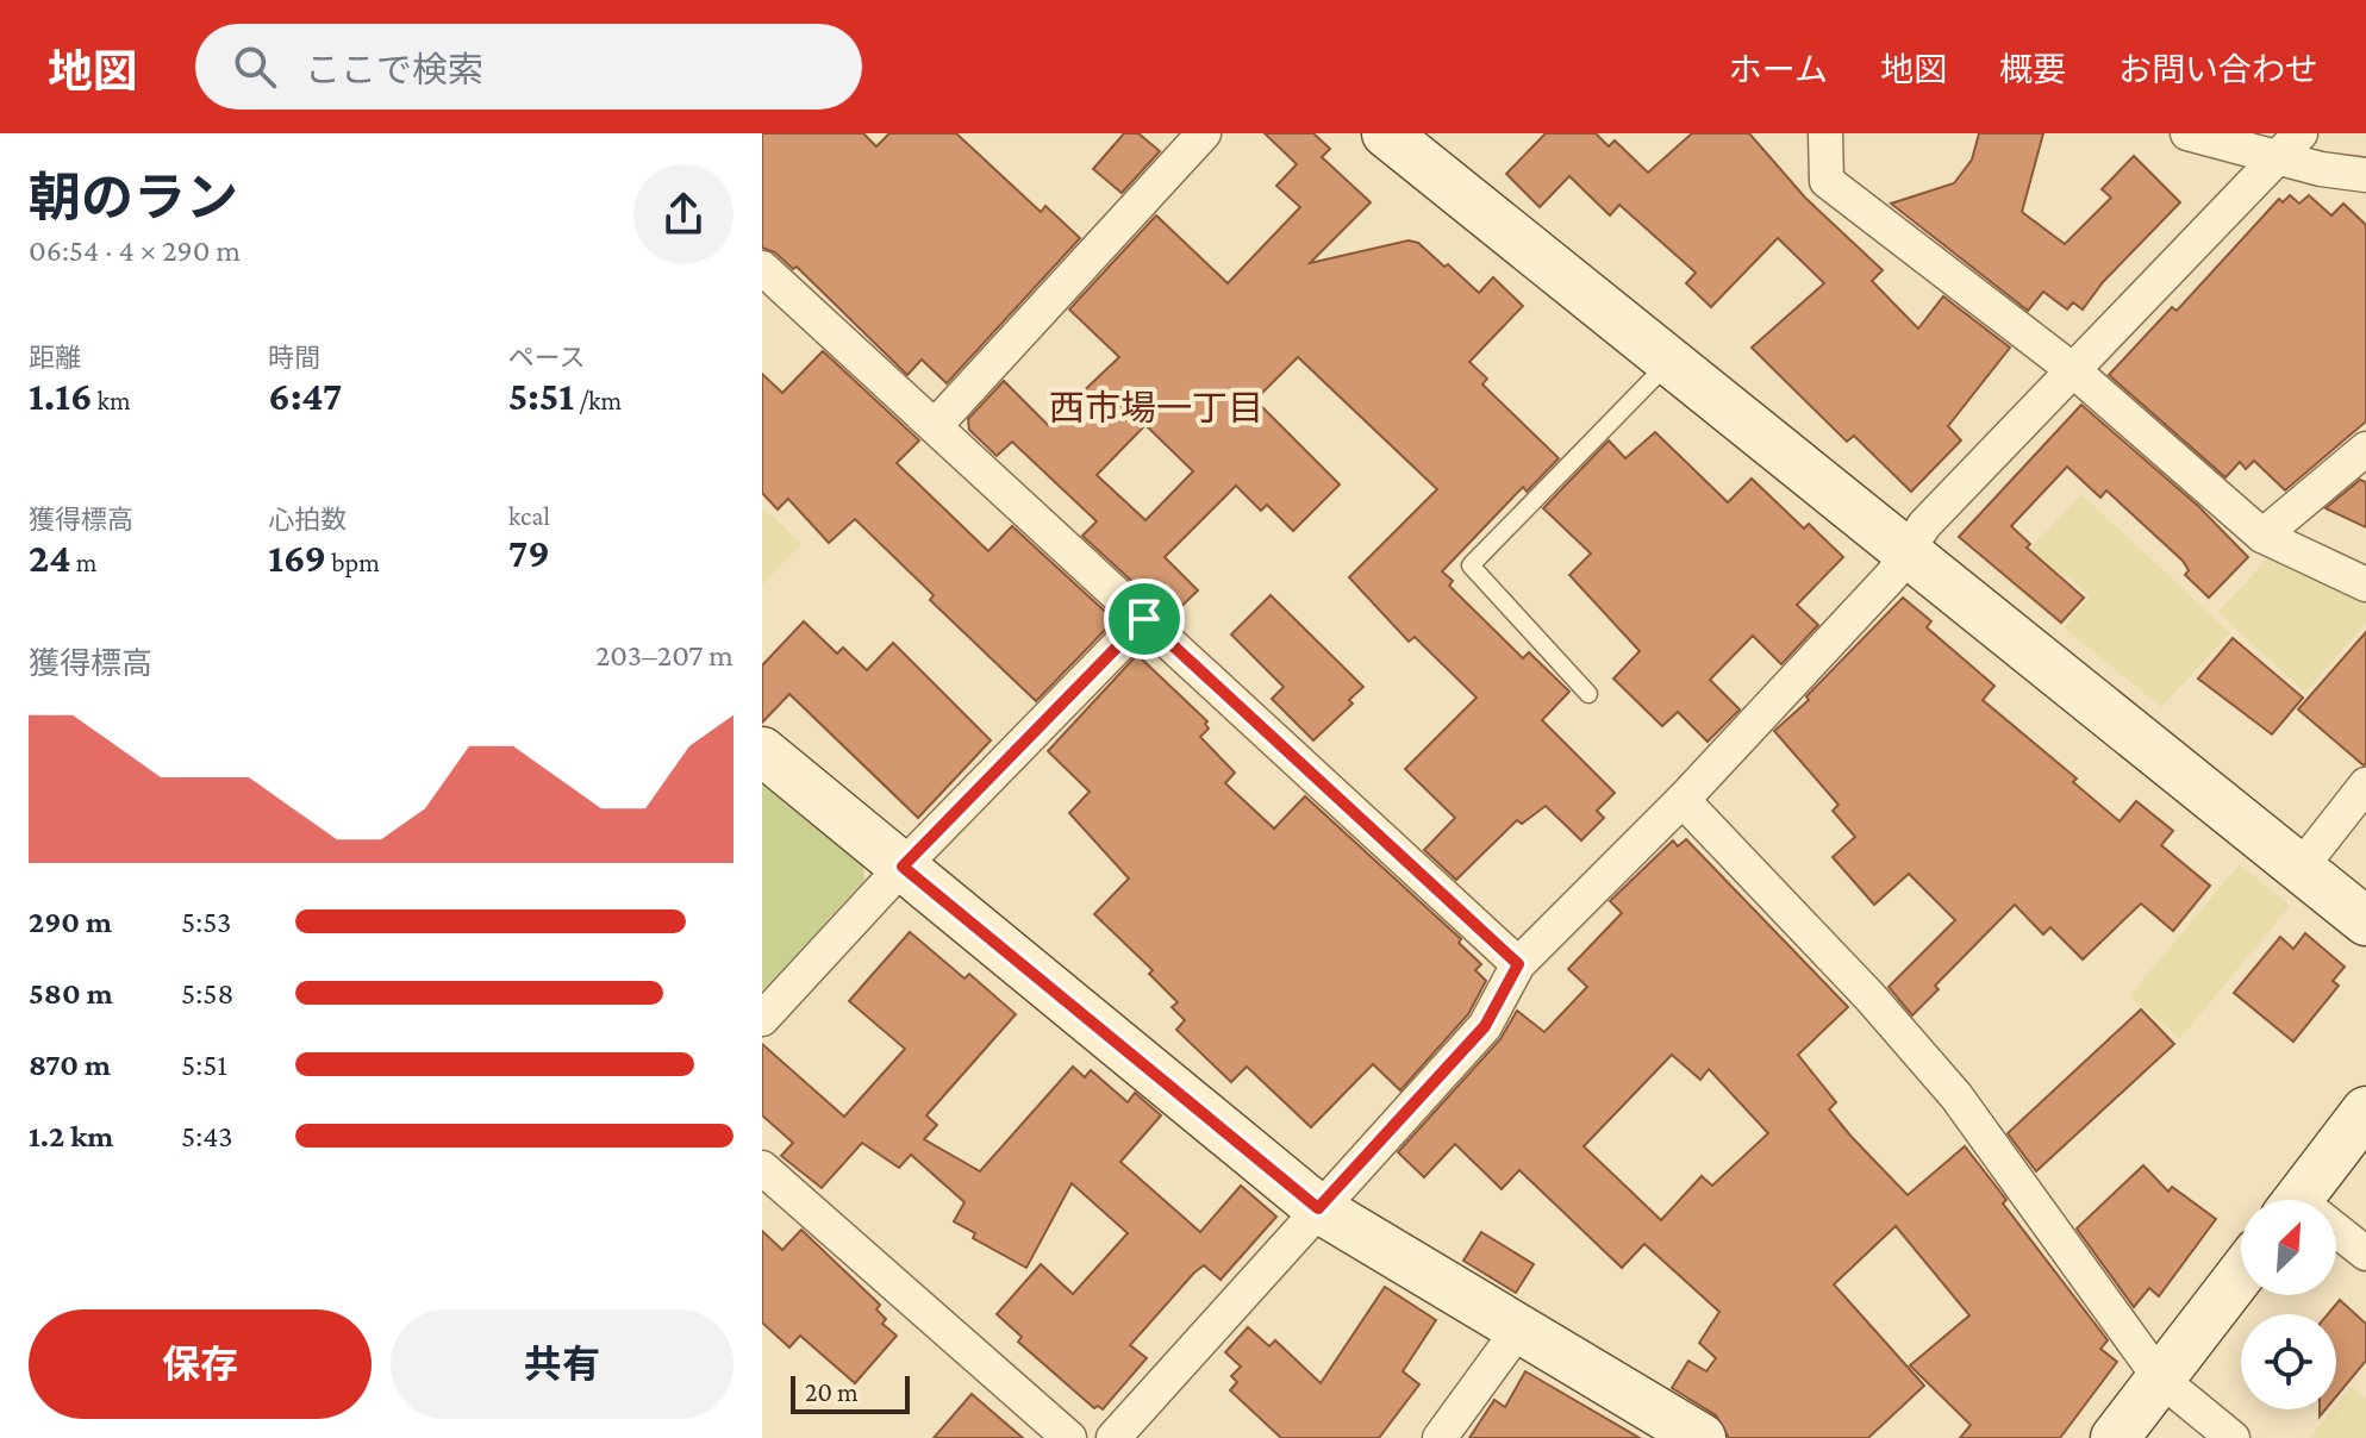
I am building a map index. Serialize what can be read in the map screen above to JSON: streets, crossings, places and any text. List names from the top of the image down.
{
  "districts": ["西市場一丁目"],
  "scale_bar": "20 m",
  "north": "top right",
  "page": {
    "header": "地図",
    "search": "ここで検索",
    "nav": [
      "ホーム",
      "地図",
      "概要",
      "お問い合わせ"
    ],
    "heading": ["朝のラン", "06:54 · 4 × 290 m"],
    "stats": [
      ["距離", "1.16 km"],
      ["時間", "6:47"],
      ["ペース", "5:51 /km"],
      ["獲得標高", "24 m"],
      ["心拍数", "169 bpm"],
      ["kcal", "79"]
    ],
    "chart": ["獲得標高", "203–207 m"],
    "list": [
      {
        "name": "290 m",
        "note": "5:53"
      },
      {
        "name": "580 m",
        "note": "5:58"
      },
      {
        "name": "870 m",
        "note": "5:51"
      },
      {
        "name": "1.2 km",
        "note": "5:43"
      }
    ],
    "buttons": ["保存", "共有"],
    "scale": "20 m"
  }
}
